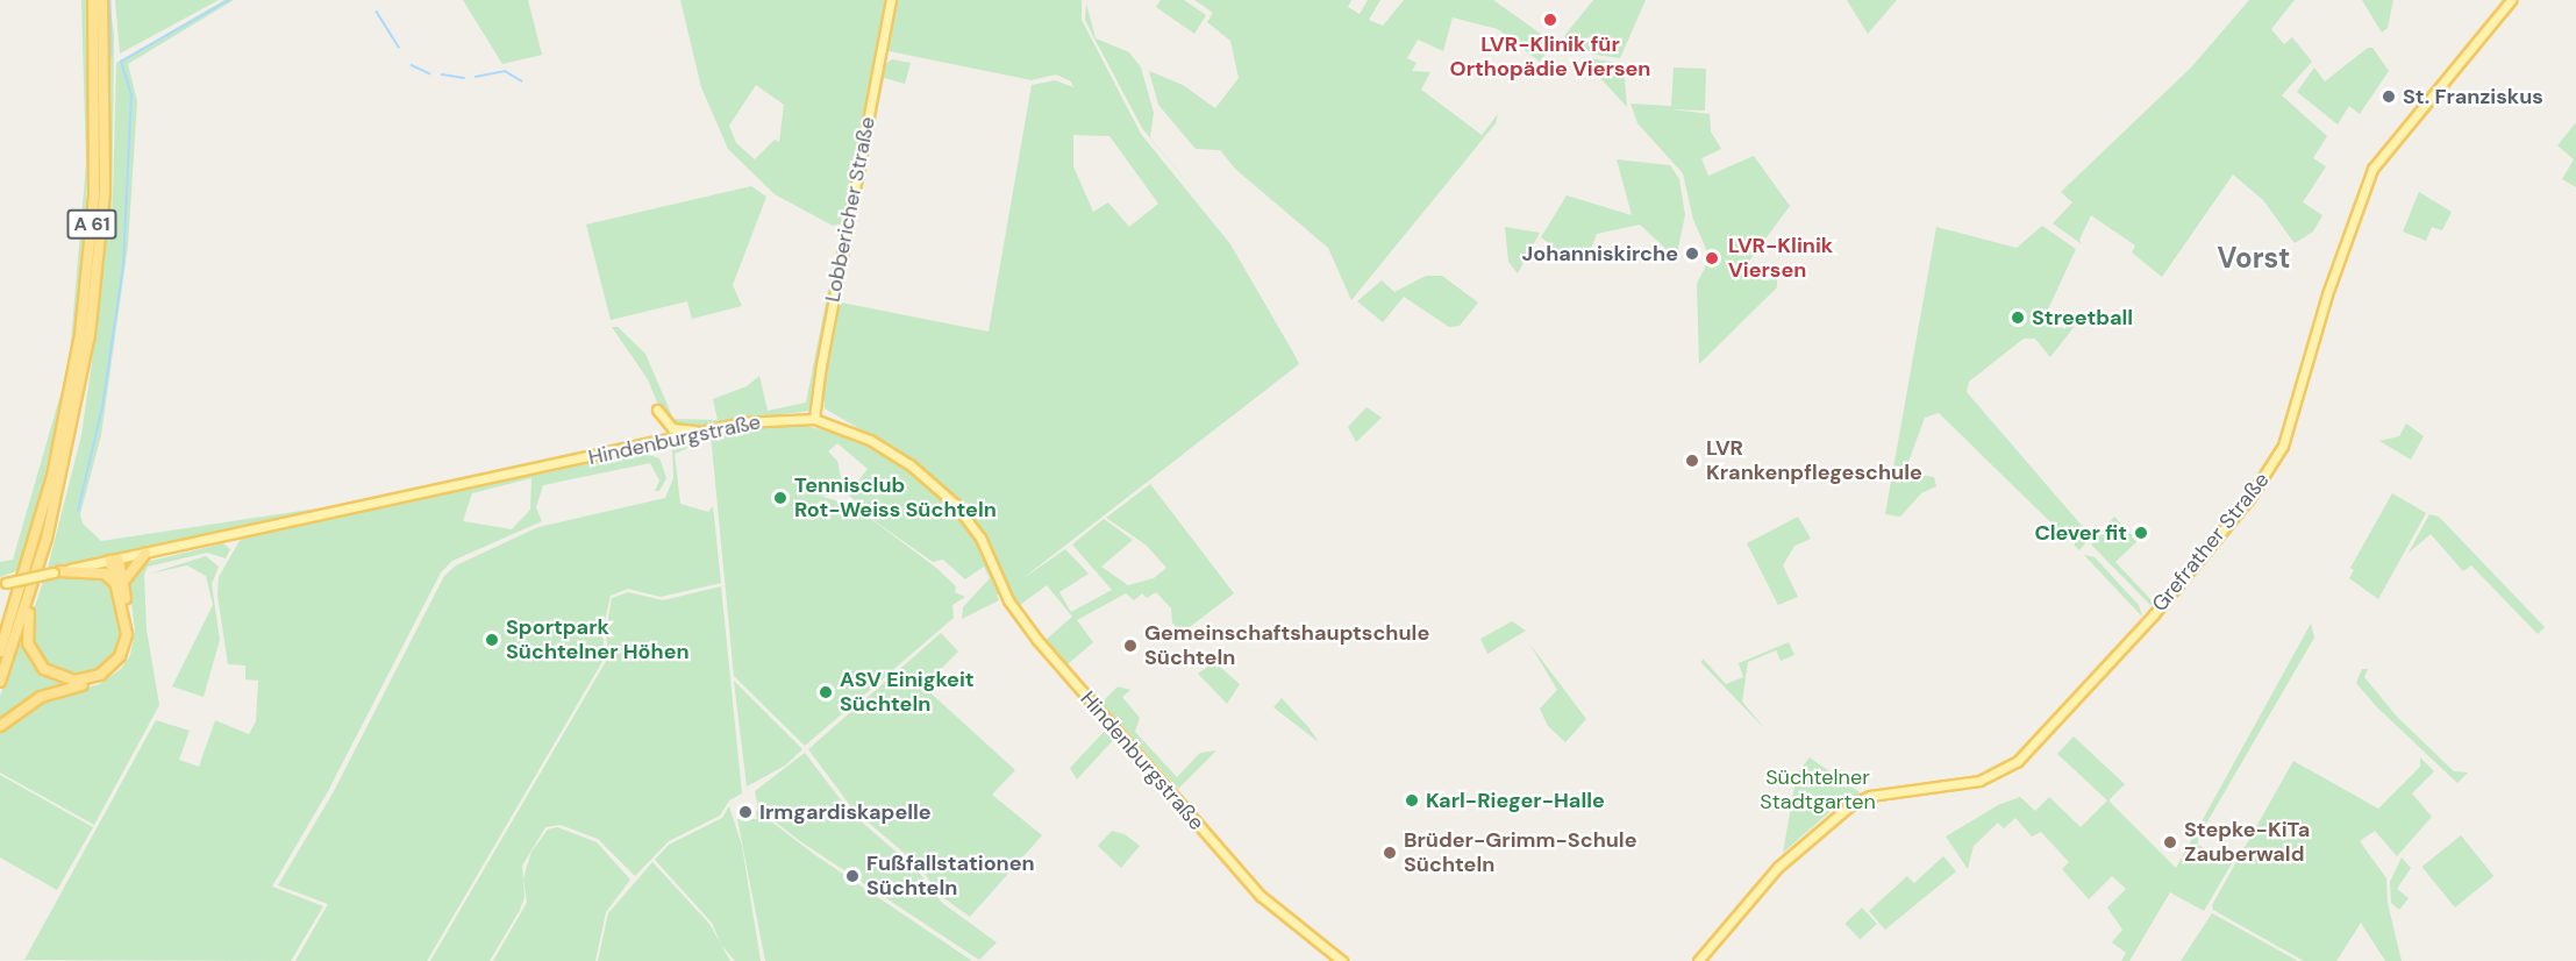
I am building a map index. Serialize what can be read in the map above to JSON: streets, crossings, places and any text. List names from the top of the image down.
{
  "streets": {
    "highway": ["A 61"],
    "main road": ["Lobbericher Straße", "Hindenburgstraße", "Grefrather Straße"]
  },
  "crossings": [
    ["Lobbericher Straße", "Hindenburgstraße"]
  ],
  "districts": ["Vorst"],
  "parks": ["Süchtelner Stadtgarten"],
  "places": [
    "LVR-Klinik für Orthopädie Viersen",
    "St. Franziskus",
    "Johanniskirche",
    "LVR-Klinik Viersen",
    "Streetball",
    "LVR Krankenpflegeschule",
    "Tennisclub Rot-Weiss Süchteln",
    "Clever fit",
    "Sportpark Süchtelner Höhen",
    "Gemeinschaftshauptschule Süchteln",
    "ASV Einigkeit Süchteln",
    "Karl-Rieger-Halle",
    "Irmgardiskapelle",
    "Stepke-KiTa Zauberwald",
    "Brüder-Grimm-Schule Süchteln",
    "Fußfallstationen Süchteln"
  ]
}
